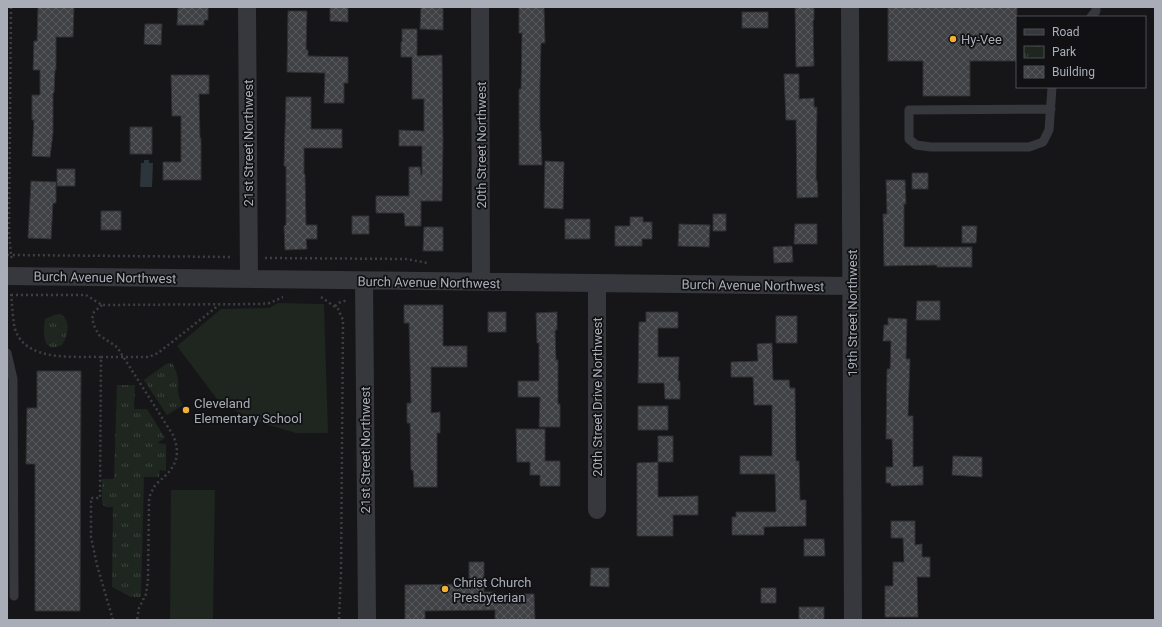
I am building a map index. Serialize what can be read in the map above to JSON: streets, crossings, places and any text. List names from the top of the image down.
{
  "streets": {
    "street": [
      "21st Street Northwest",
      "20th Street Northwest",
      "Burch Avenue Northwest",
      "19th Street Northwest",
      "20th Street Drive Northwest"
    ]
  },
  "crossings": [
    ["21st Street Northwest", "Burch Avenue Northwest"],
    ["20th Street Northwest", "Burch Avenue Northwest"],
    ["Burch Avenue Northwest", "19th Street Northwest"],
    ["Burch Avenue Northwest", "20th Street Drive Northwest"]
  ],
  "places": ["Hy-Vee", "Cleveland Elementary School", "Christ Church Presbyterian"],
  "legend": ["Road", "Park", "Building"]
}
